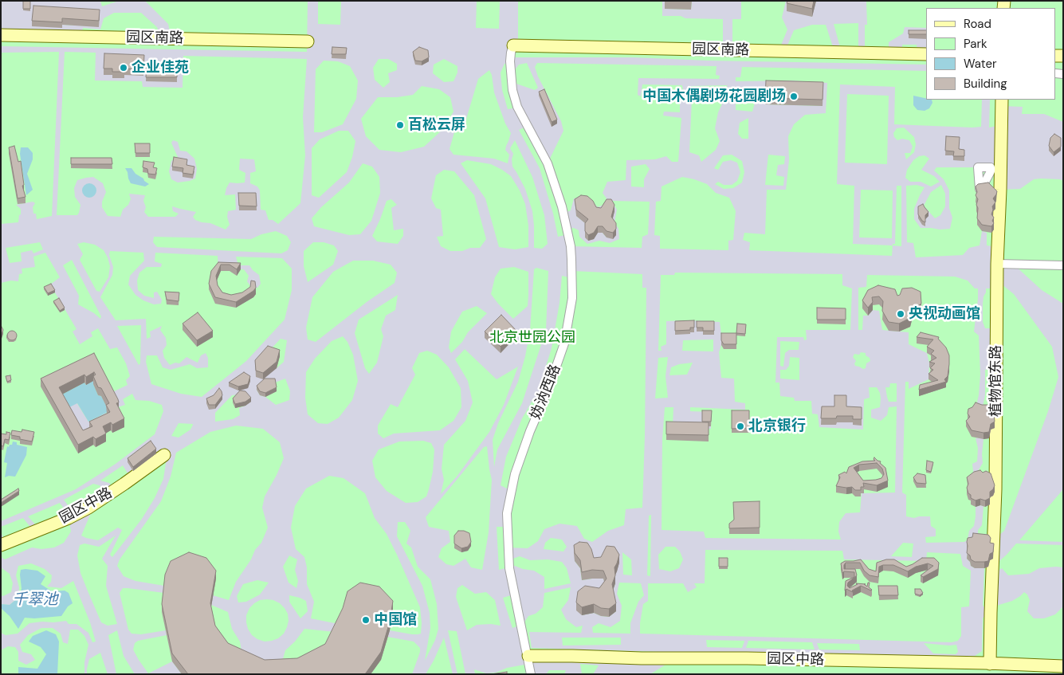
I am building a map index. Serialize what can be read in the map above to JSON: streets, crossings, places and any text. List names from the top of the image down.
{
  "streets": {
    "street": [
      "园区南路",
      "植物馆东路",
      "妫汭西路",
      "园区中路"
    ]
  },
  "crossings": [
    ["园区南路", "妫汭西路"],
    ["植物馆东路", "园区中路"],
    ["妫汭西路", "园区中路"]
  ],
  "water": ["千翠池"],
  "parks": ["北京世园公园"],
  "places": [
    "企业佳苑",
    "中国木偶剧场花园剧场",
    "百松云屏",
    "央视动画馆",
    "北京银行",
    "中国馆"
  ],
  "legend": [
    "Road",
    "Park",
    "Water",
    "Building"
  ]
}
